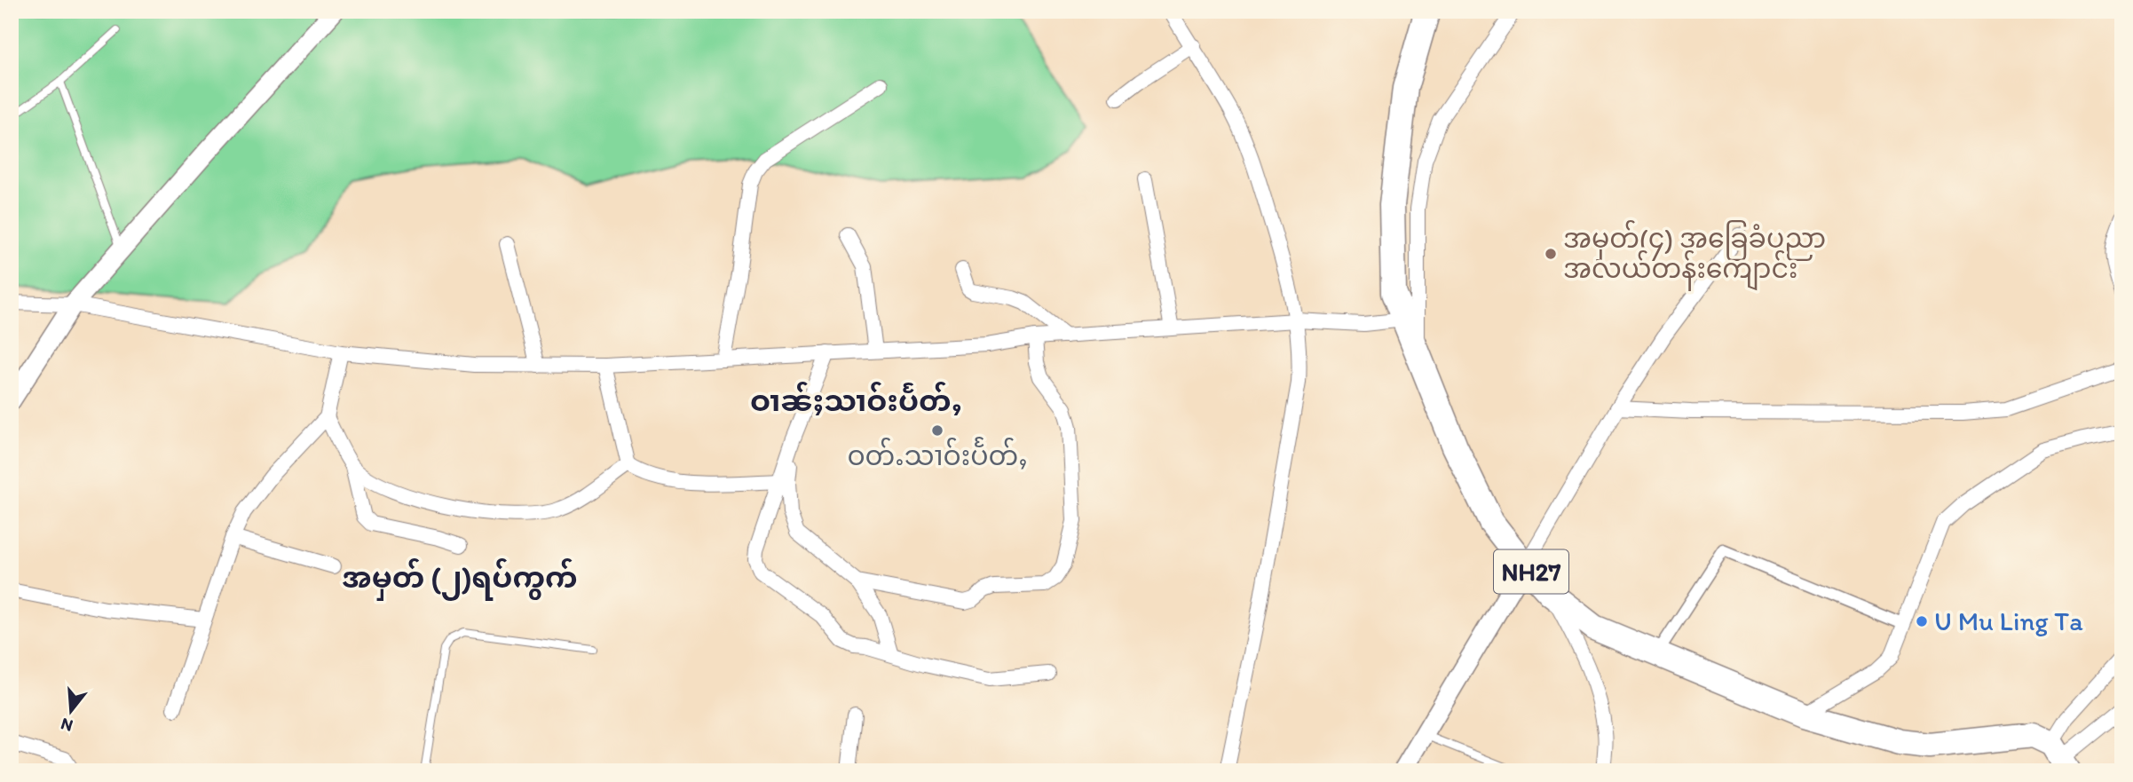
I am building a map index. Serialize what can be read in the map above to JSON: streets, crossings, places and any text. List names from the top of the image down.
{
  "streets": {
    "highway": ["NH27"]
  },
  "districts": ["ဝၢၼ်ႈသၢဝ်းပႅတ်ႇ", "အမှတ် (၂)ရပ်ကွက်"],
  "places": ["အမှတ်(၄) အခြေခံပညာ အလယ်တန်းကျောင်း", "ဝတ်ႉသၢဝ်းပႅတ်ႇ", "U Mu Ling Ta"],
  "north": "bottom"
}
